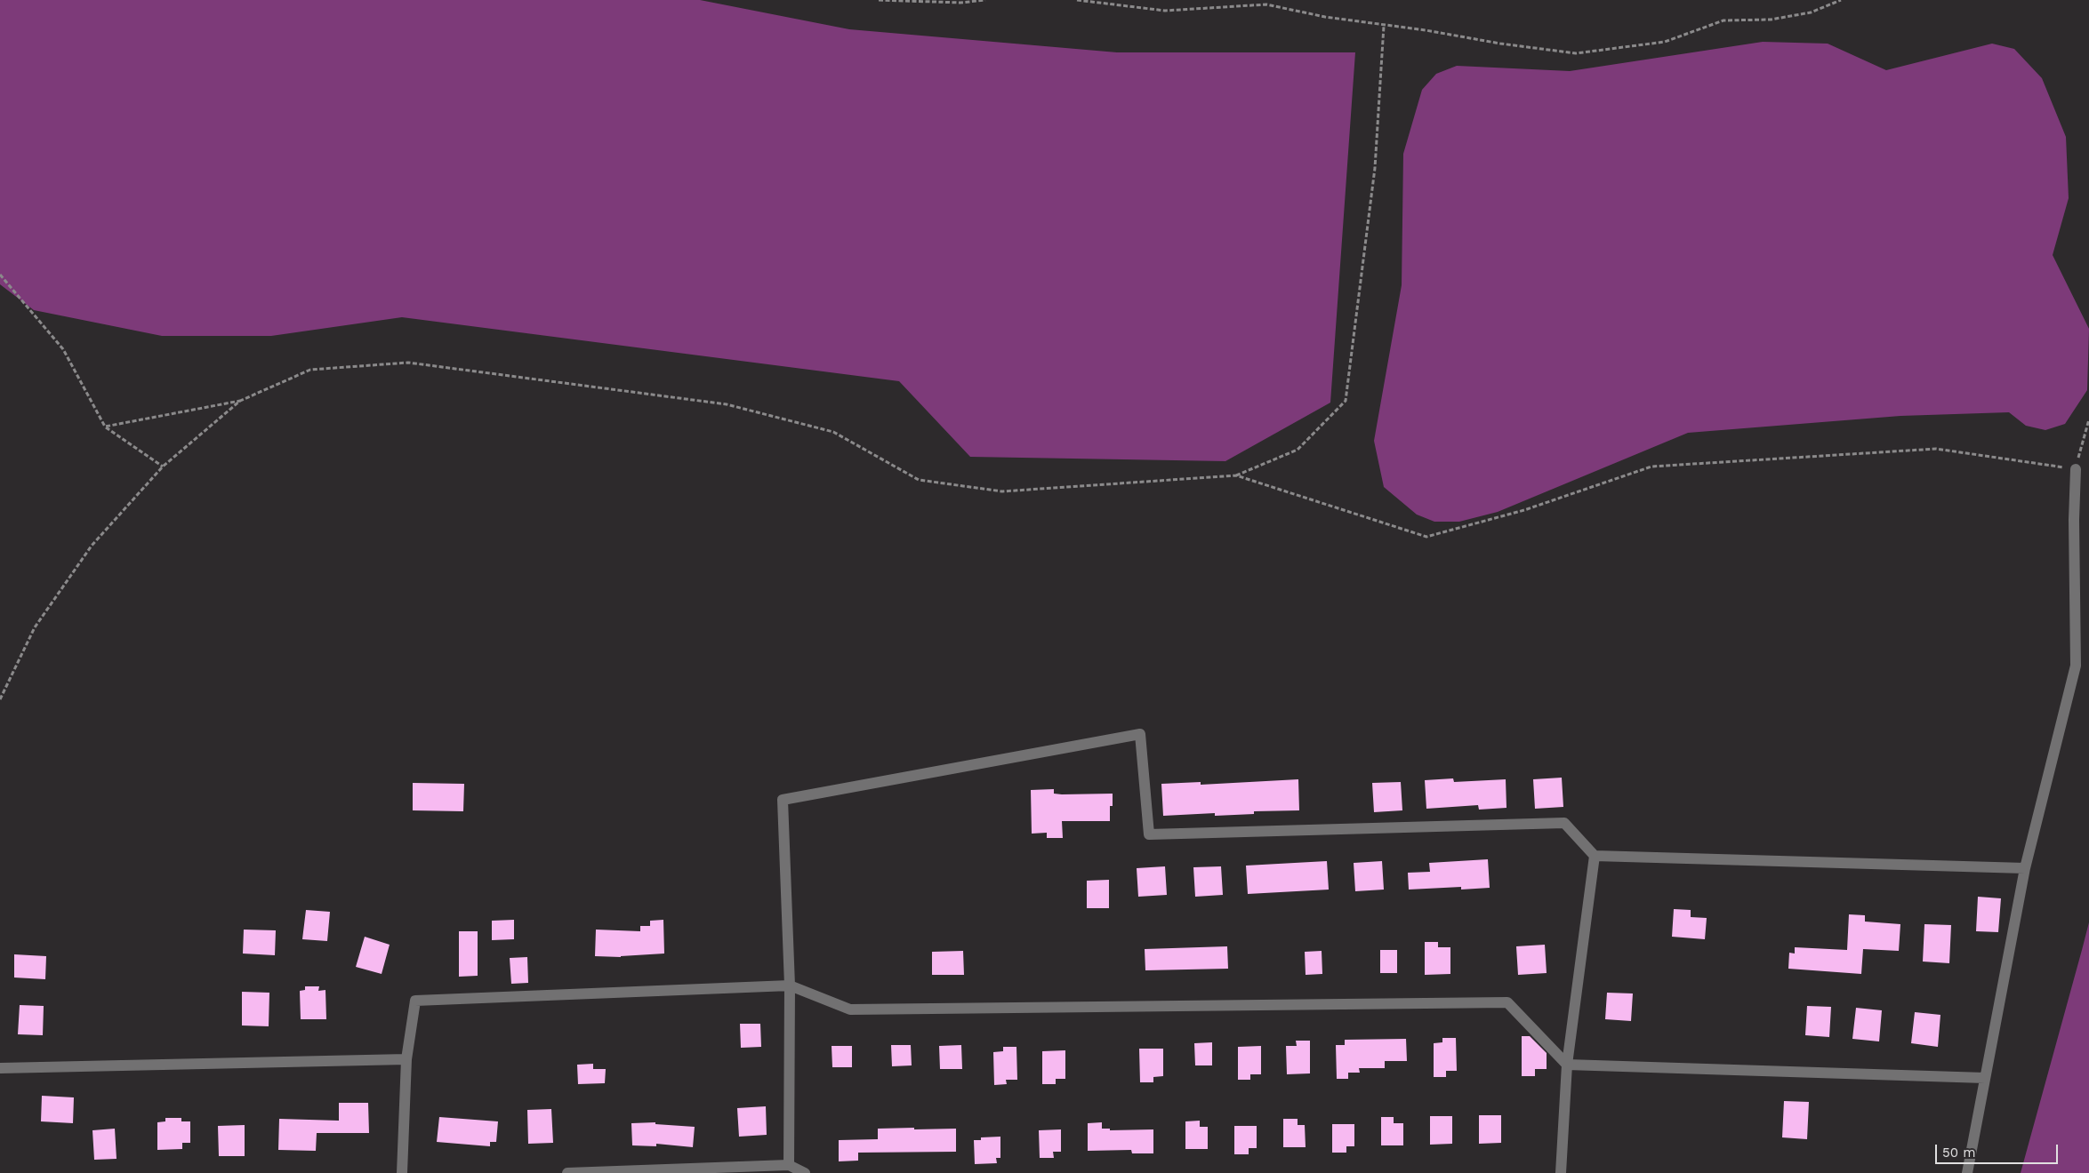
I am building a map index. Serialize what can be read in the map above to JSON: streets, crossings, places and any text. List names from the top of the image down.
{
  "scale_bar": "50 m"
}
